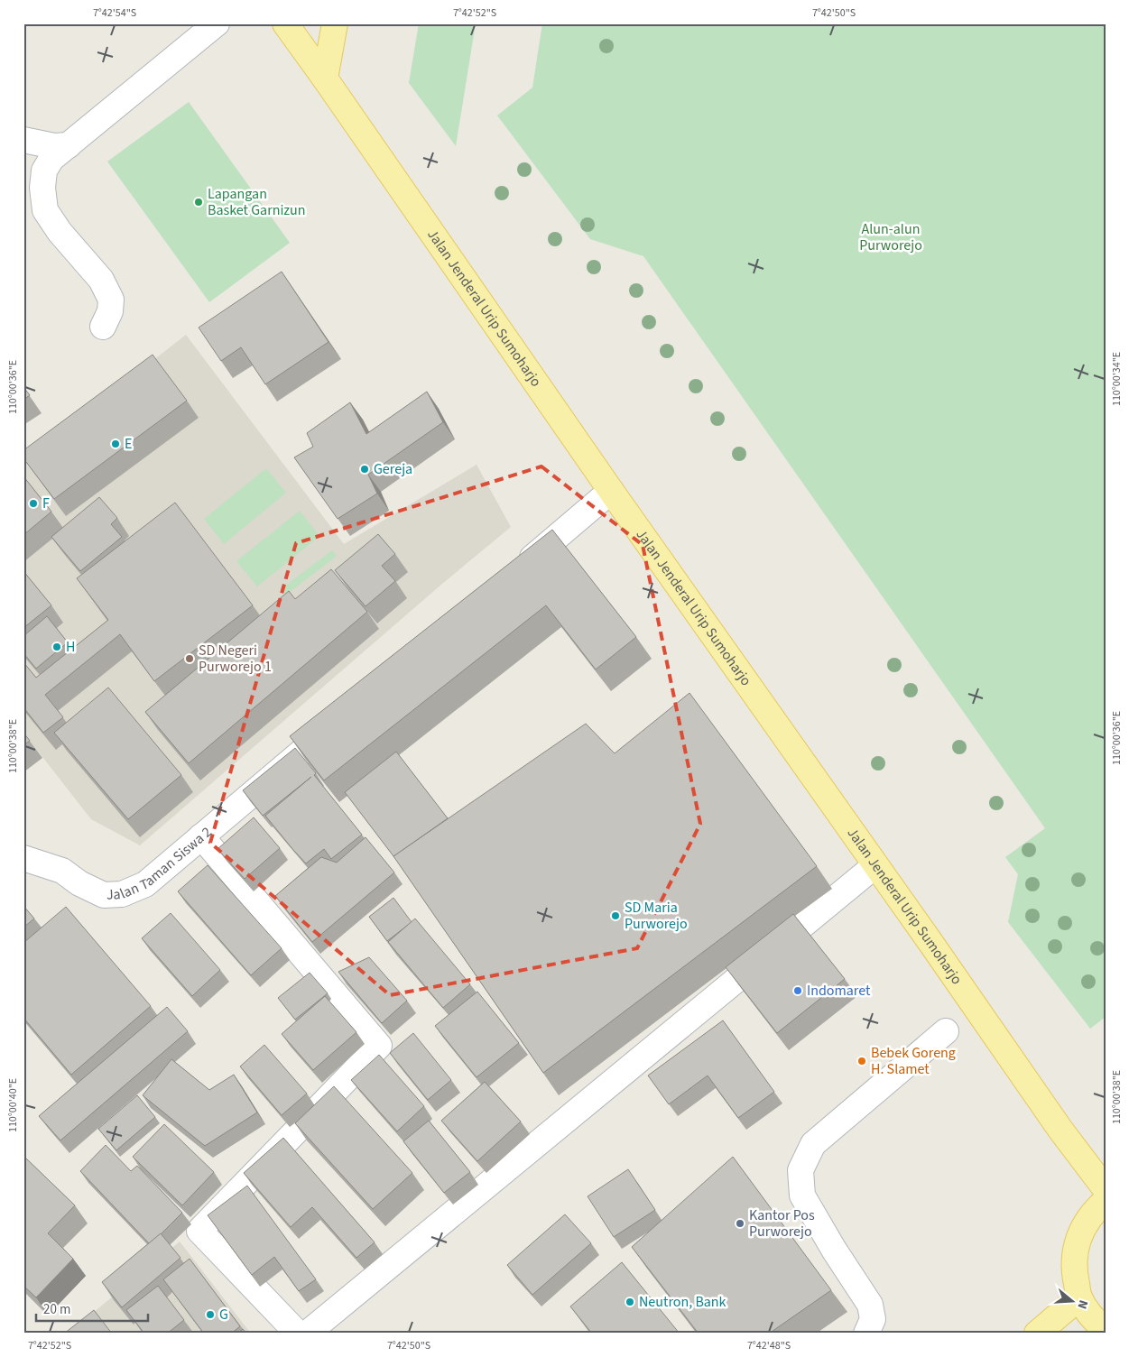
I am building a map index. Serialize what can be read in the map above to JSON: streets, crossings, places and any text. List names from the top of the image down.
{
  "streets": {
    "main road": ["Jalan Jenderal Urip Sumoharjo"],
    "street": ["Jalan Taman Siswa 2"]
  },
  "parks": ["Alun-alun Purworejo"],
  "places": [
    "Lapangan Basket Garnizun",
    "E",
    "Gereja",
    "F",
    "H",
    "SD Negeri Purworejo 1",
    "SD Maria Purworejo",
    "Indomaret",
    "Bebek Goreng H. Slamet",
    "Kantor Pos Purworejo",
    "Neutron, Bank",
    "G"
  ],
  "scale_bar": "20 m",
  "north": "right",
  "coordinates": [
    "7°42'54\"S",
    "7°42'52\"S",
    "7°42'50\"S",
    "110°00'34\"E",
    "110°00'36\"E",
    "110°00'38\"E",
    "110°00'40\"E",
    "7°42'48\"S"
  ]
}
